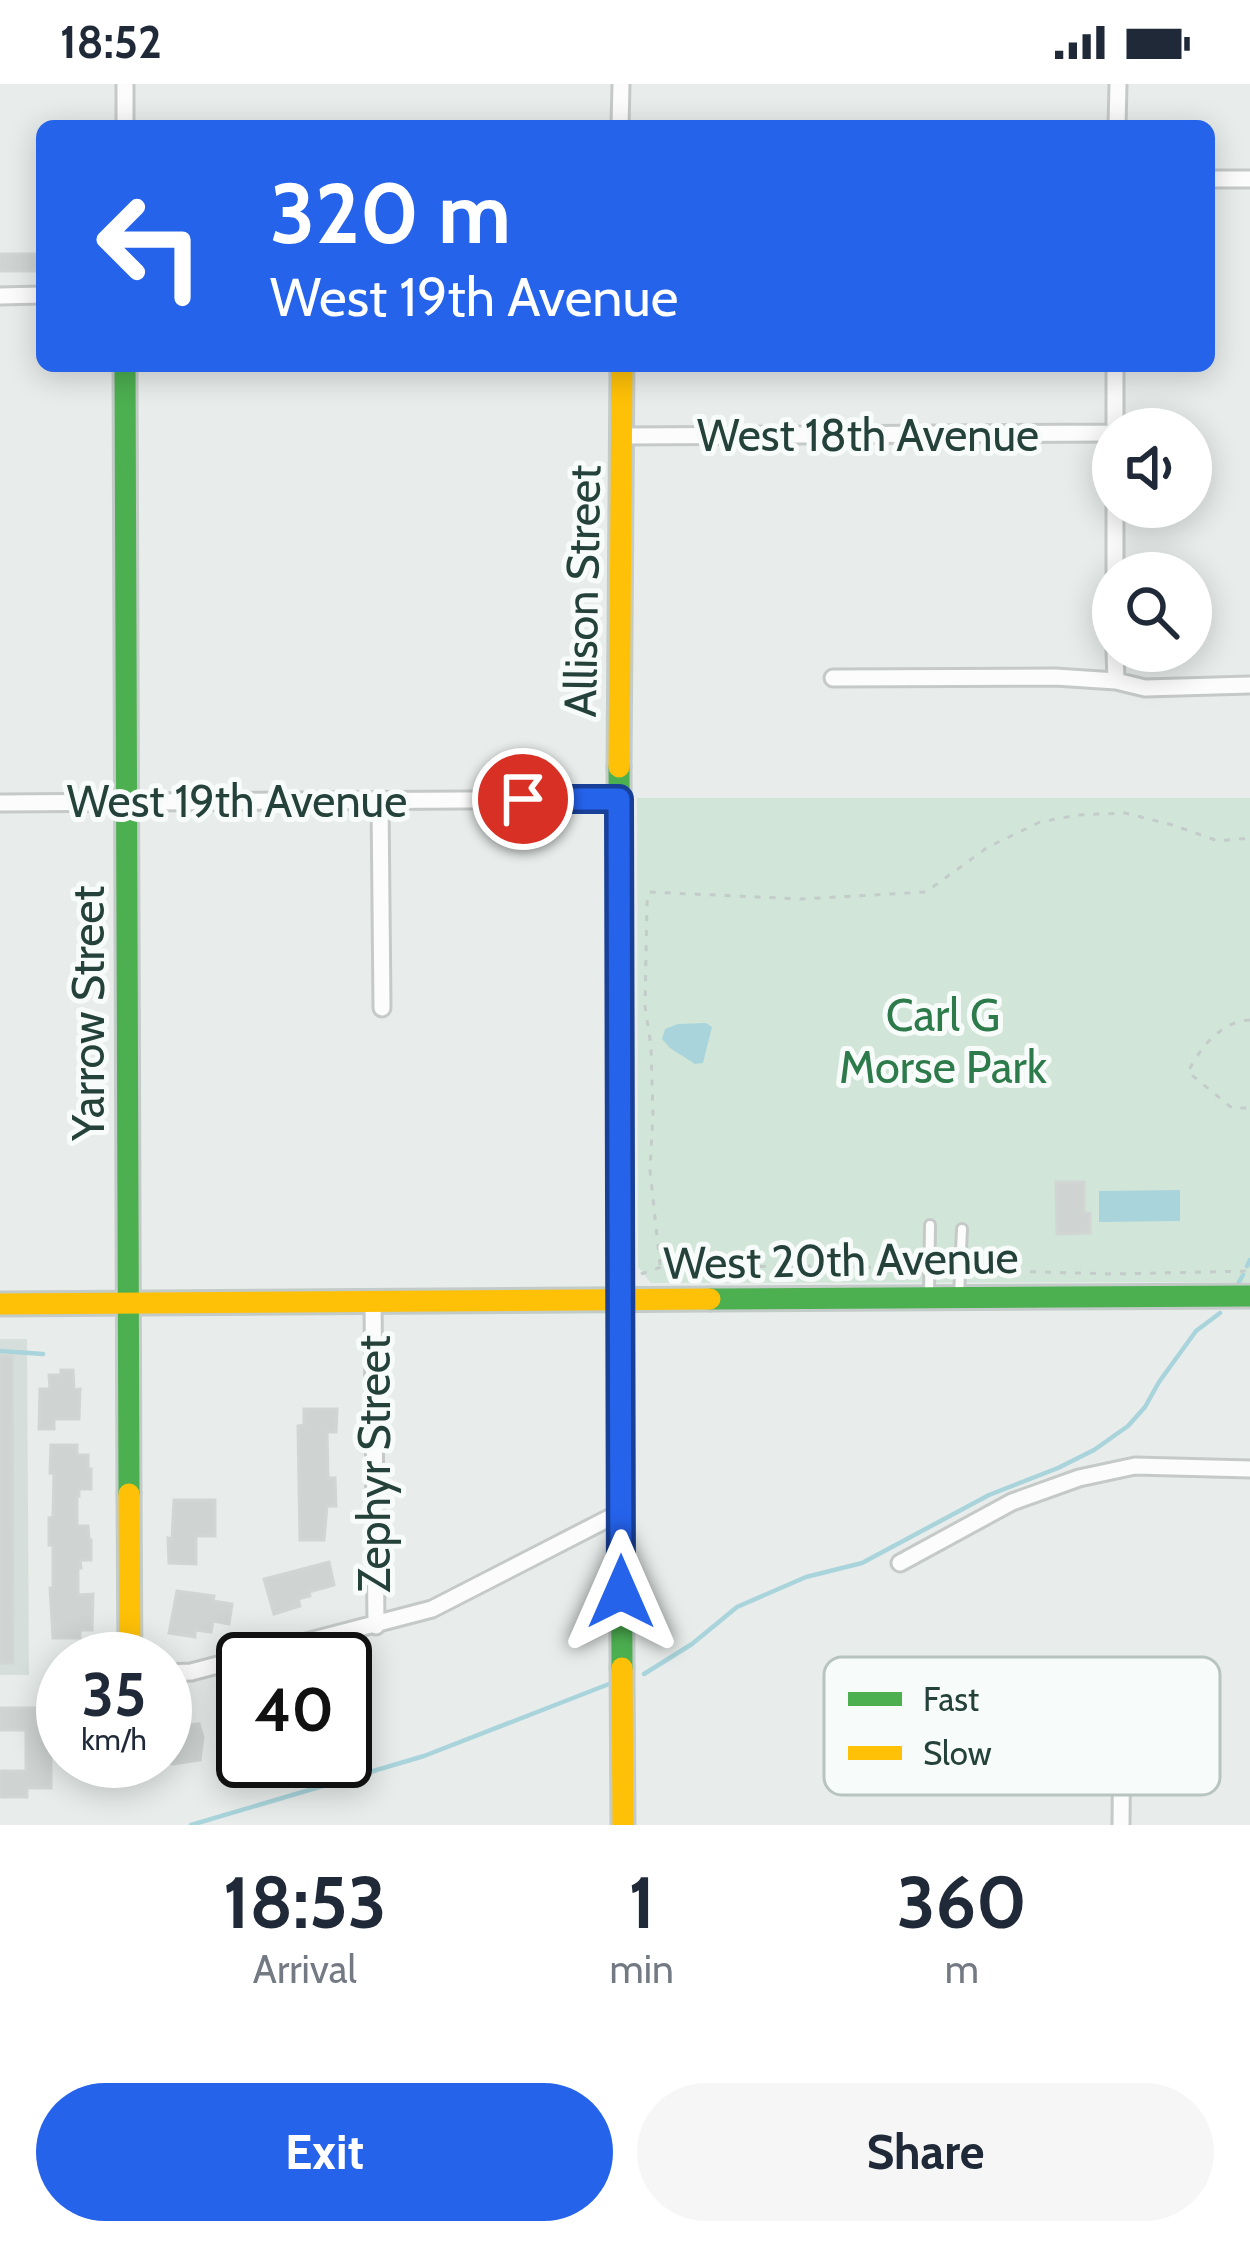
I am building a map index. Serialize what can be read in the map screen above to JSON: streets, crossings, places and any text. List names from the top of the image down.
{
  "streets": {
    "street": [
      "West 18th Avenue",
      "Allison Street",
      "West 19th Avenue",
      "Yarrow Street",
      "West 20th Avenue",
      "Zephyr Street"
    ]
  },
  "crossings": [
    ["West 18th Avenue", "Allison Street"],
    ["Allison Street", "West 19th Avenue"],
    ["Allison Street", "West 20th Avenue"],
    ["West 19th Avenue", "Yarrow Street"],
    ["Yarrow Street", "West 20th Avenue"],
    ["West 20th Avenue", "Zephyr Street"]
  ],
  "parks": ["Carl G Morse Park"],
  "legend": ["Fast", "Slow"],
  "page": {
    "status": "18:52",
    "turn": ["320 m", "West 19th Avenue"],
    "speed": "35 km/h",
    "limit": "40",
    "eta": [
      "18:53",
      "Arrival",
      "1",
      "min",
      "360",
      "m"
    ],
    "buttons": ["Exit", "Share"]
  }
}
